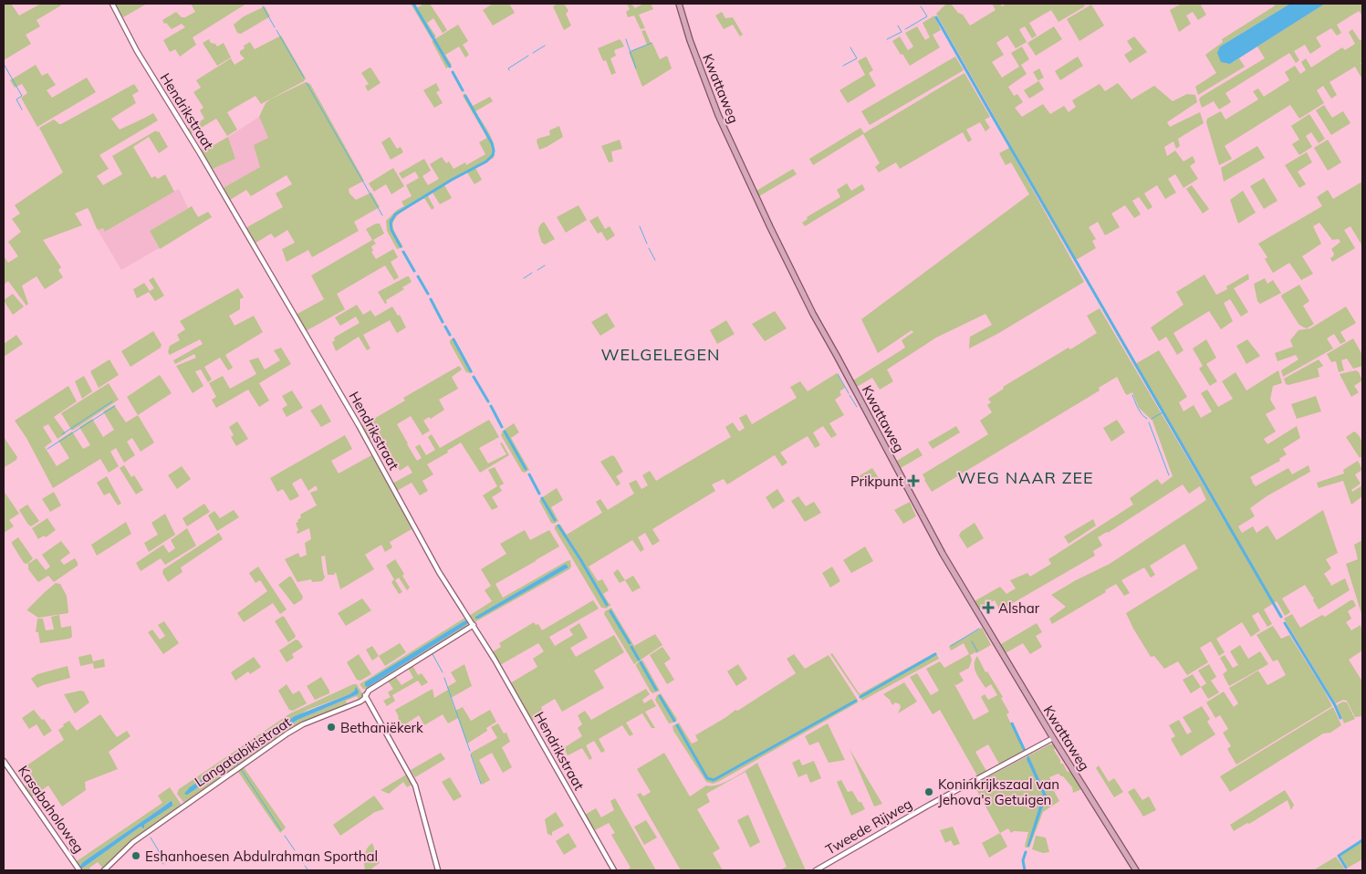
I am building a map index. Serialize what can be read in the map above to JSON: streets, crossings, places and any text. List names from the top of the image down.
{
  "streets": {
    "main road": ["Kwattaweg"],
    "street": [
      "Hendrikstraat",
      "Langatabikistraat",
      "Kasabaholoweg",
      "Tweede Rijweg"
    ]
  },
  "crossings": [
    ["Kwattaweg", "Tweede Rijweg"],
    ["Hendrikstraat", "Langatabikistraat"]
  ],
  "districts": ["WELGELEGEN", "WEG NAAR ZEE"],
  "places": {
    "health": ["Prikpunt", "Alshar"],
    "other": ["Bethaniëkerk", "Koninkrijkszaal van Jehova's Getuigen", "Eshanhoesen Abdulrahman Sporthal"]
  }
}
